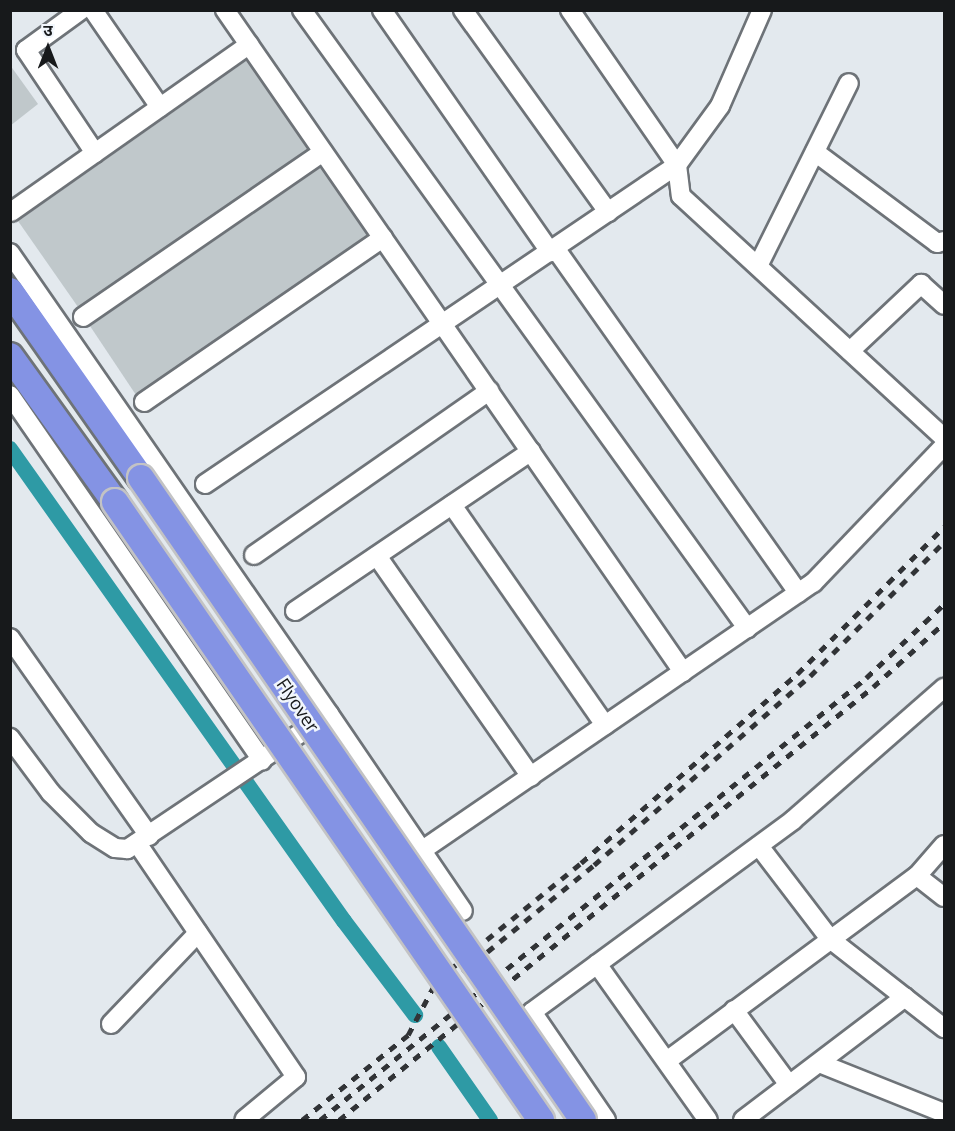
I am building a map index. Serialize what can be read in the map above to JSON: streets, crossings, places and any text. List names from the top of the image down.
{
  "streets": {
    "highway": ["Flyover"]
  },
  "north": "top"
}
